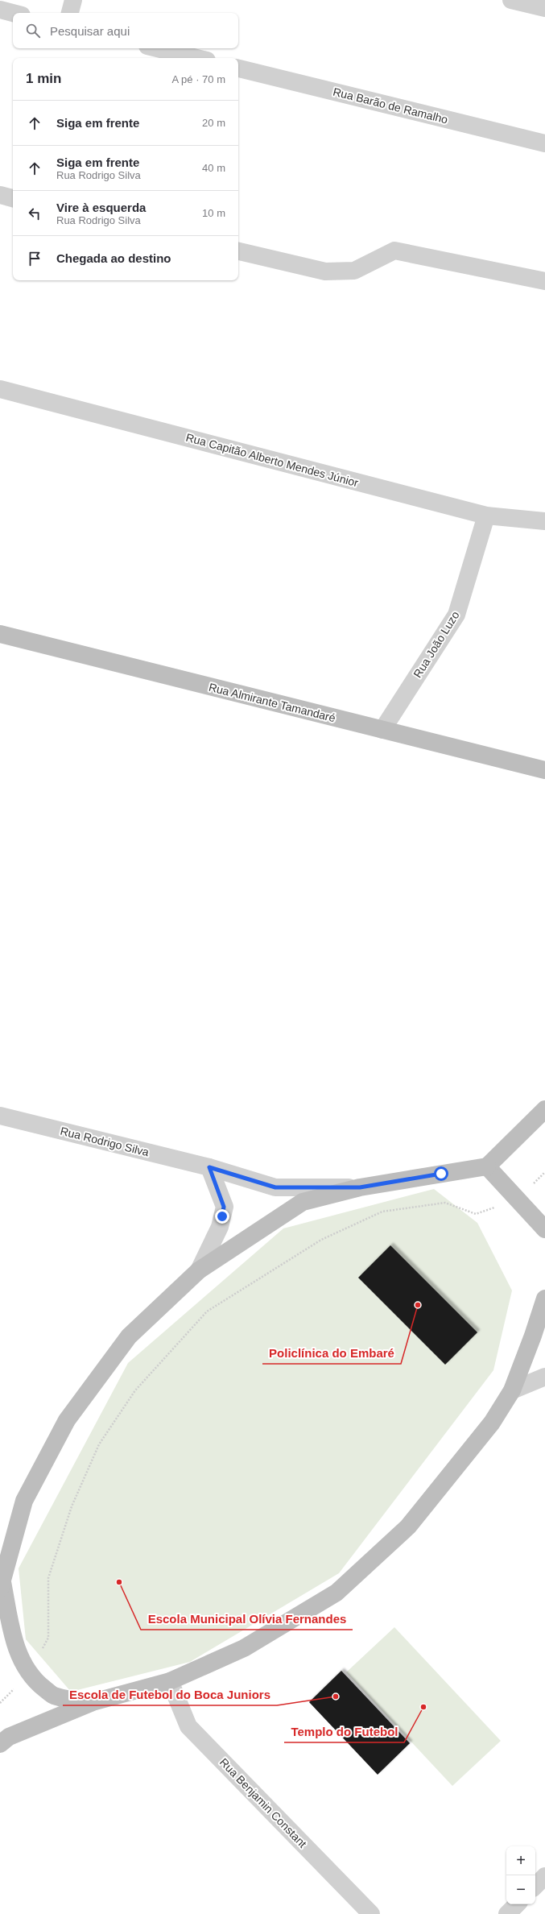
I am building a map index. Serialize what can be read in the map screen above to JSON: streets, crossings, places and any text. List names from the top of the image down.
{
  "streets": {
    "main road": ["Rua Almirante Tamandaré"],
    "street": [
      "Rua Barão de Ramalho",
      "Rua Capitão Alberto Mendes Júnior",
      "Rua João Luzo",
      "Rua Rodrigo Silva",
      "Rua Benjamin Constant"
    ]
  },
  "crossings": [
    ["Rua Capitão Alberto Mendes Júnior", "Rua João Luzo"],
    ["Rua João Luzo", "Rua Almirante Tamandaré"]
  ],
  "places": [
    "Policlínica do Embaré",
    "Escola Municipal Olívia Fernandes",
    "Escola de Futebol do Boca Juniors",
    "Templo do Futebol"
  ],
  "page": {
    "search": "Pesquisar aqui",
    "heading": ["1 min", "A pé · 70 m"],
    "list": [
      ["Siga em frente", "20 m"],
      ["Siga em frente", "Rua Rodrigo Silva", "40 m"],
      ["Vire à esquerda", "Rua Rodrigo Silva", "10 m"],
      "Chegada ao destino"
    ],
    "map_buttons": ["+", "−"]
  }
}
